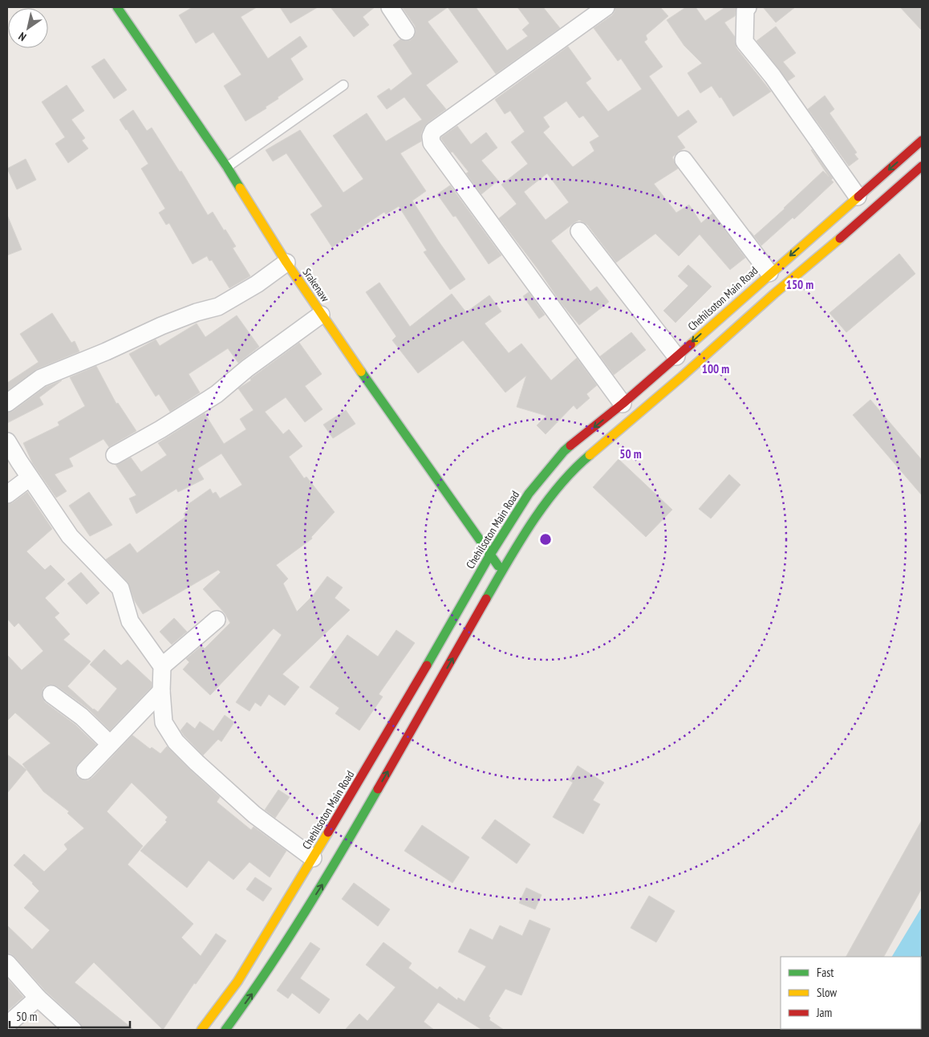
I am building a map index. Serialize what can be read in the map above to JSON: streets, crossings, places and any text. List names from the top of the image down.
{
  "streets": {
    "main road": ["Srakenaw", "Chehilsoton Main Road"]
  },
  "crossings": [
    ["Srakenaw", "Chehilsoton Main Road"]
  ],
  "legend": ["Fast", "Slow", "Jam"],
  "scale_bar": "50 m",
  "north": "bottom left",
  "rings": ["150 m", "100 m", "50 m"]
}
